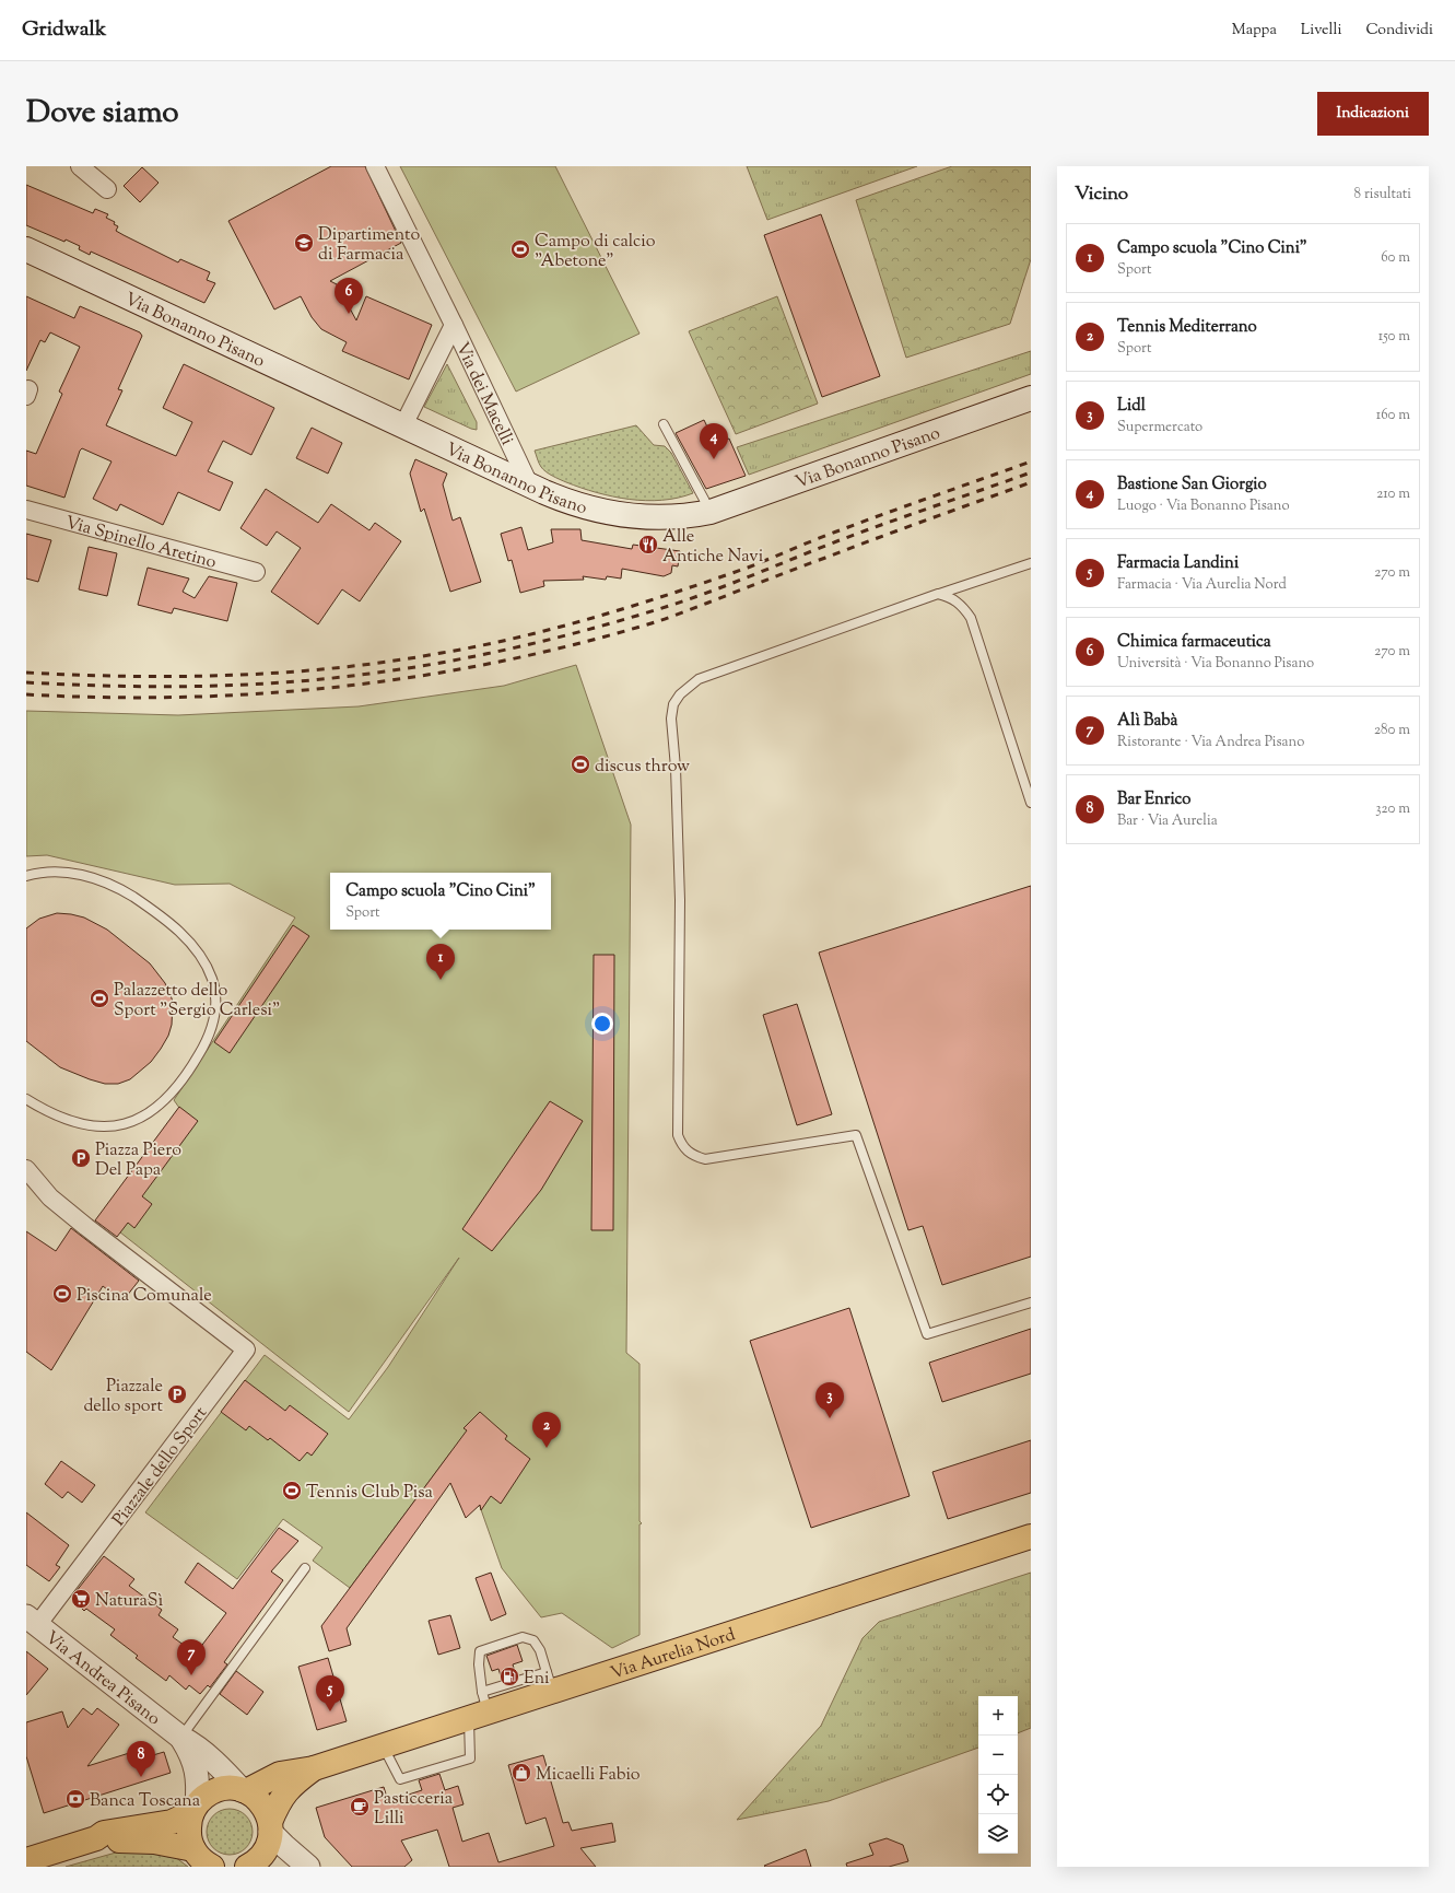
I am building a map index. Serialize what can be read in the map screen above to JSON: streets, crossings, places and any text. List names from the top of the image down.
{
  "streets": {
    "main road": ["Via Bonanno Pisano", "Via Aurelia Nord"],
    "street": [
      "Via dei Macelli",
      "Via Spinello Aretino",
      "Piazzale dello Sport",
      "Via Andrea Pisano"
    ]
  },
  "crossings": [
    ["Via Bonanno Pisano", "Via dei Macelli"],
    ["Piazzale dello Sport", "Via Andrea Pisano"]
  ],
  "places": {
    "school or university": ["Dipartimento di Farmacia"],
    "sports": [
      "Campo di calcio \"Abetone\"",
      "discus throw",
      "Palazzetto dello Sport \"Sergio Carlesi\"",
      "Piscina Comunale",
      "Tennis Club Pisa"
    ],
    "restaurant": ["Alle Antiche Navi"],
    "parking": ["Piazza Piero Del Papa", "Piazzale dello sport"],
    "supermarket": ["NaturaSì"],
    "fuel station": ["Eni"],
    "shop": ["Micaelli Fabio"],
    "bank": ["Banca Toscana"],
    "cafe": ["Pasticceria Lilli"]
  },
  "page": {
    "header": "Gridwalk",
    "nav": ["Mappa", "Livelli", "Condividi"],
    "title": "Dove siamo",
    "buttons": "Indicazioni",
    "heading": ["Vicino", "8 risultati"],
    "list": [
      {
        "mark": "1",
        "name": "Campo scuola \"Cino Cini\"",
        "note": "Sport",
        "value": "60 m"
      },
      {
        "mark": "2",
        "name": "Tennis Mediterrano",
        "note": "Sport",
        "value": "150 m"
      },
      {
        "mark": "3",
        "name": "Lidl",
        "note": "Supermercato",
        "value": "160 m"
      },
      {
        "mark": "4",
        "name": "Bastione San Giorgio",
        "note": "Luogo · Via Bonanno Pisano",
        "value": "210 m"
      },
      {
        "mark": "5",
        "name": "Farmacia Landini",
        "note": "Farmacia · Via Aurelia Nord",
        "value": "270 m"
      },
      {
        "mark": "6",
        "name": "Chimica farmaceutica",
        "note": "Università · Via Bonanno Pisano",
        "value": "270 m"
      },
      {
        "mark": "7",
        "name": "Alì Babà",
        "note": "Ristorante · Via Andrea Pisano",
        "value": "280 m"
      },
      {
        "mark": "8",
        "name": "Bar Enrico",
        "note": "Bar · Via Aurelia",
        "value": "320 m"
      }
    ],
    "pins": [
      "6",
      "4",
      "1",
      "3",
      "2",
      "7",
      "5",
      "8"
    ],
    "popup": ["Campo scuola \"Cino Cini\"", "Sport"],
    "map_buttons": ["+", "−"]
  }
}
